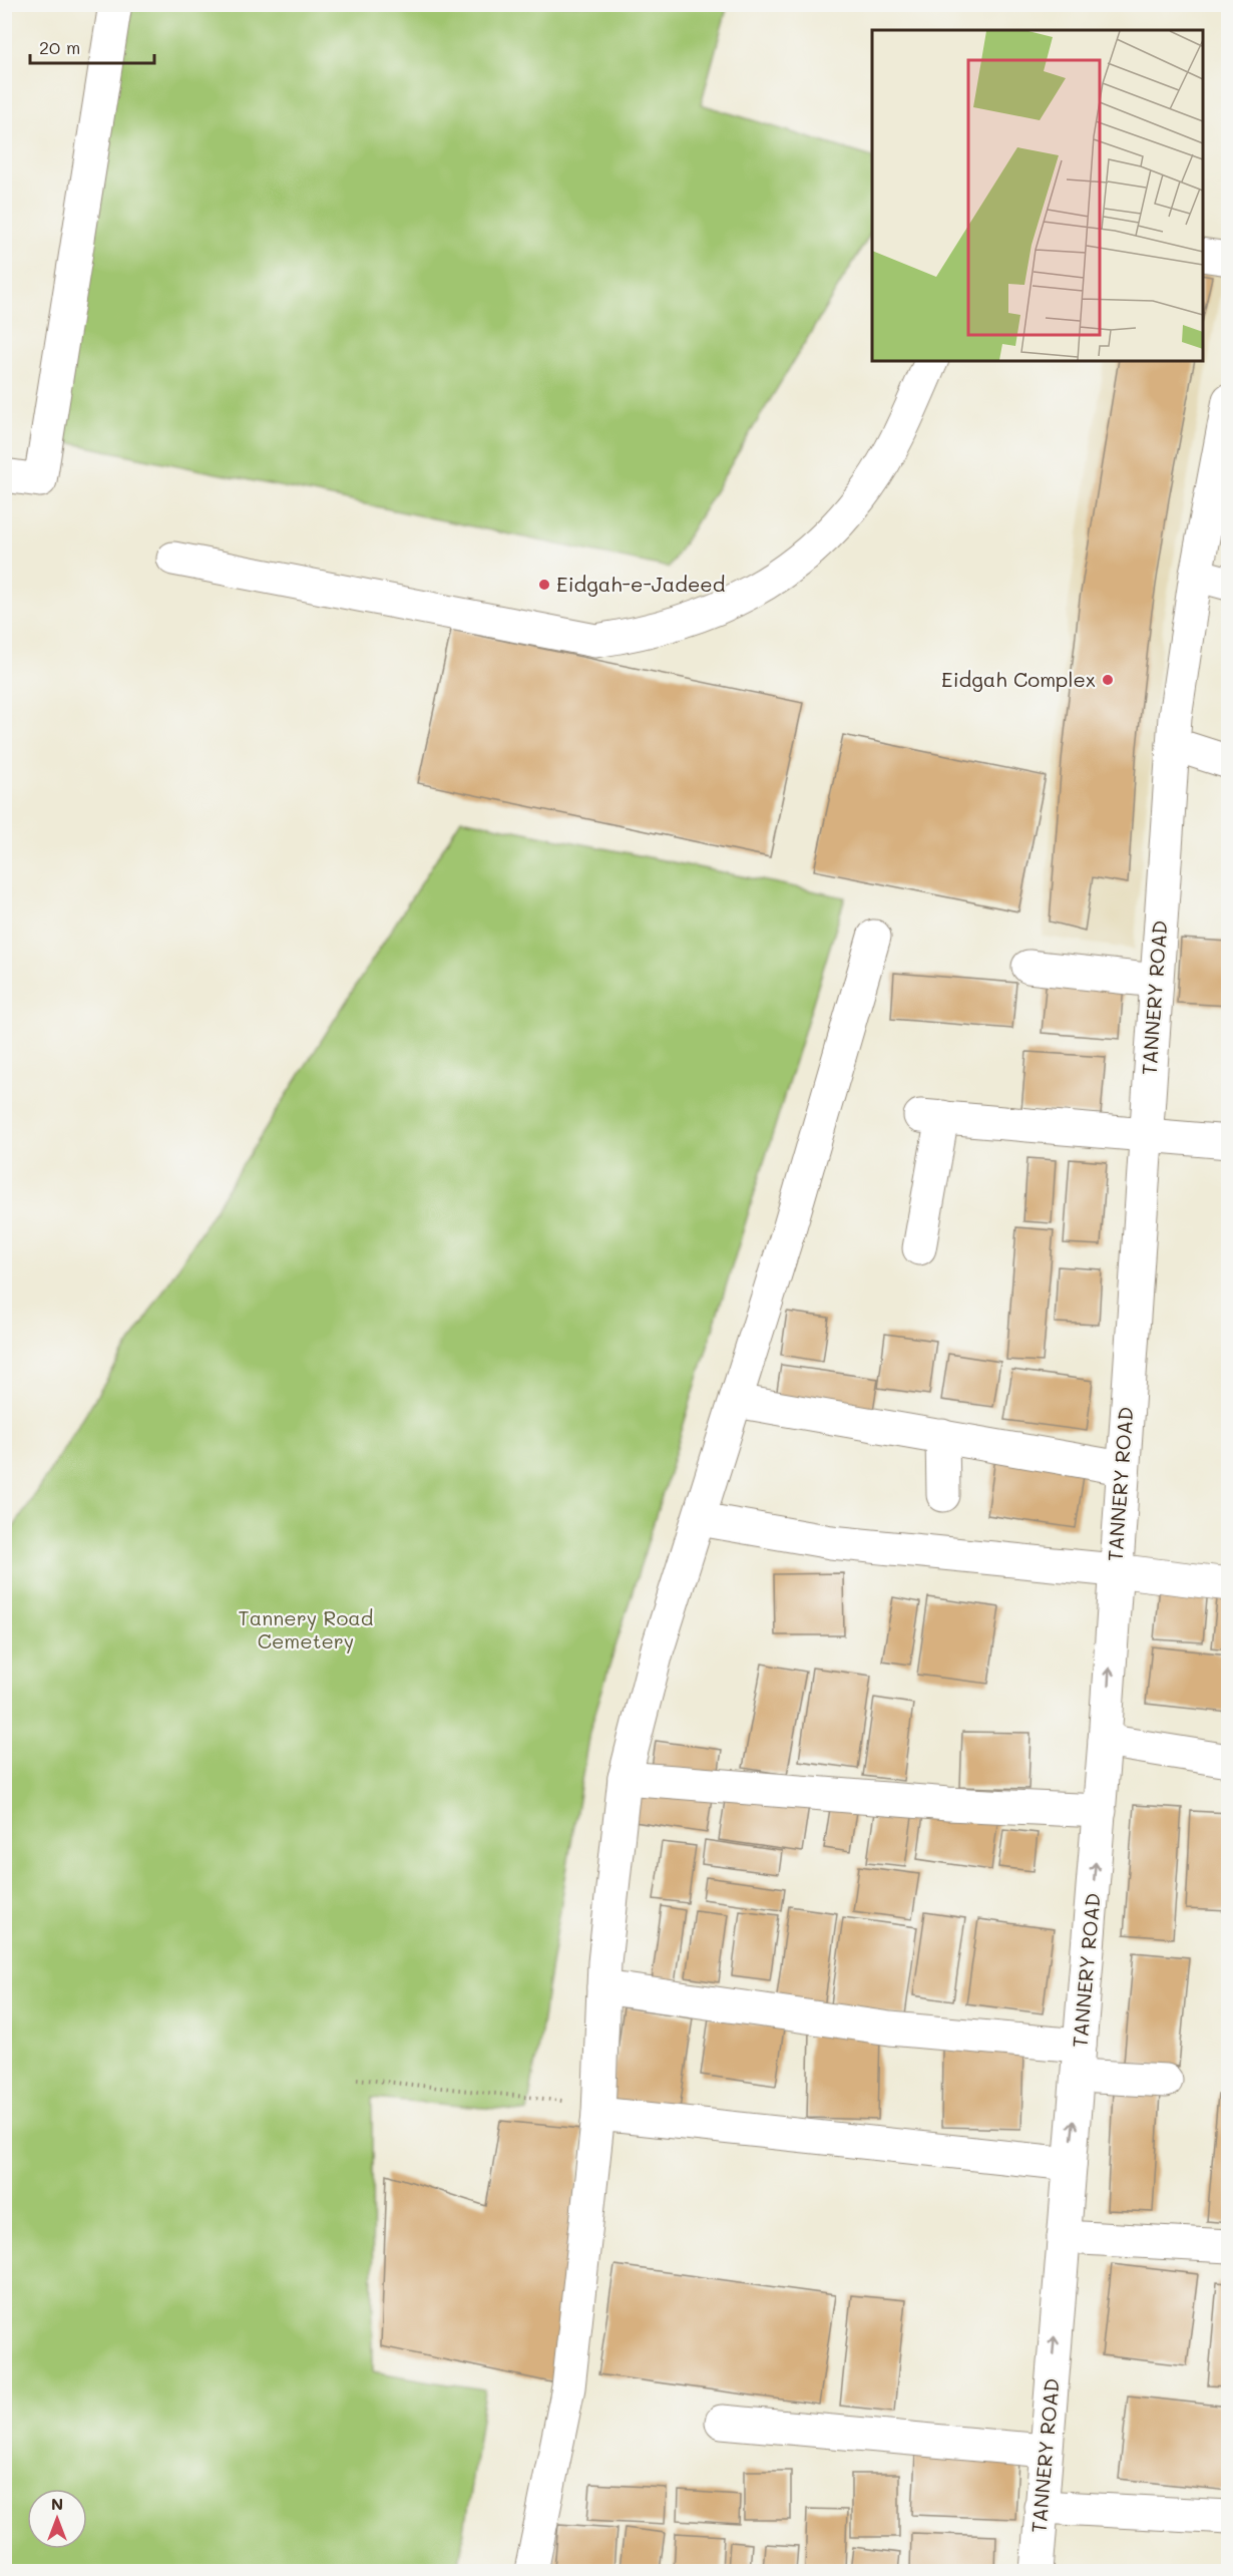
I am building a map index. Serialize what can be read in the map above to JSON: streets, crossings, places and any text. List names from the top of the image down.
{
  "streets": {
    "street": ["TANNERY ROAD"]
  },
  "parks": ["Tannery Road Cemetery"],
  "places": ["Eidgah-e-Jadeed", "Eidgah Complex"],
  "scale_bar": "20 m",
  "north": "top"
}
